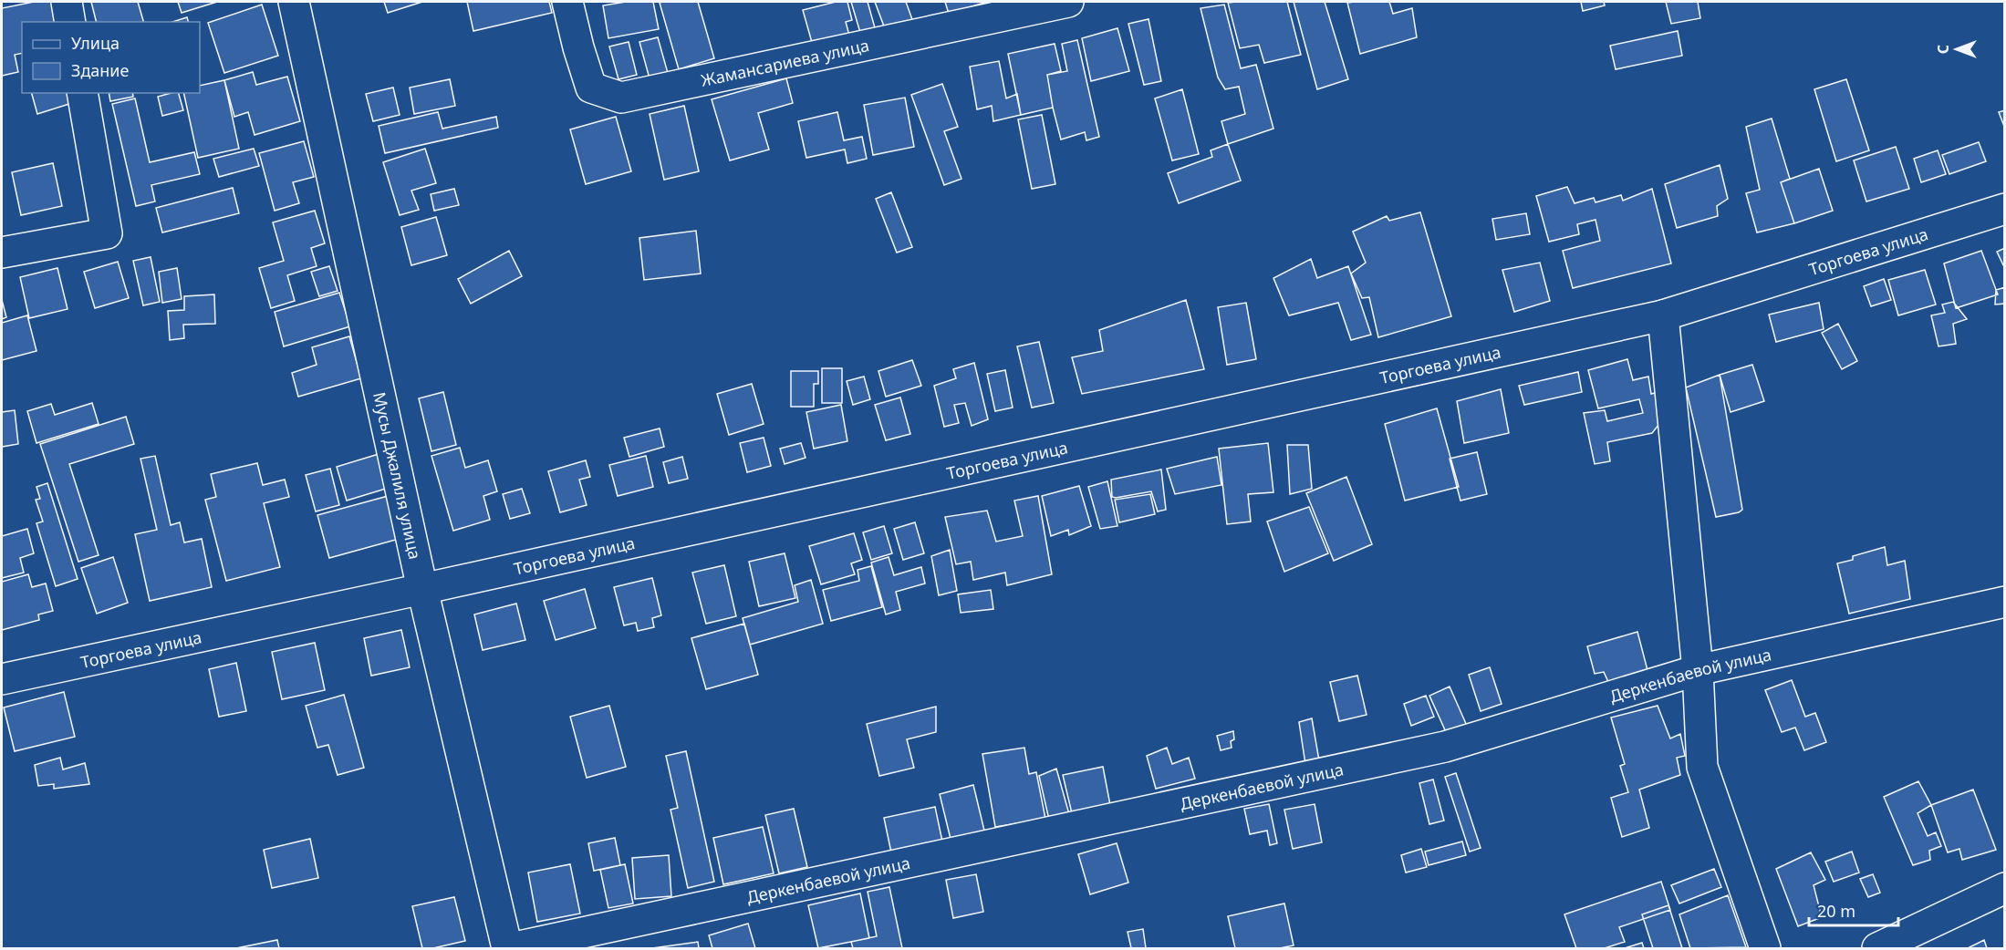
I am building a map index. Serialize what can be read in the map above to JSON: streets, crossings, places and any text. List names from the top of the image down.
{
  "streets": {
    "street": [
      "Жамансариева улица",
      "Торгоева улица",
      "Мусы Джалиля улица",
      "Деркенбаевой улица"
    ]
  },
  "crossings": [
    ["Торгоева улица", "Мусы Джалиля улица"],
    ["Мусы Джалиля улица", "Деркенбаевой улица"]
  ],
  "legend": ["Улица", "Здание"],
  "scale_bar": "20 m",
  "north": "left"
}
